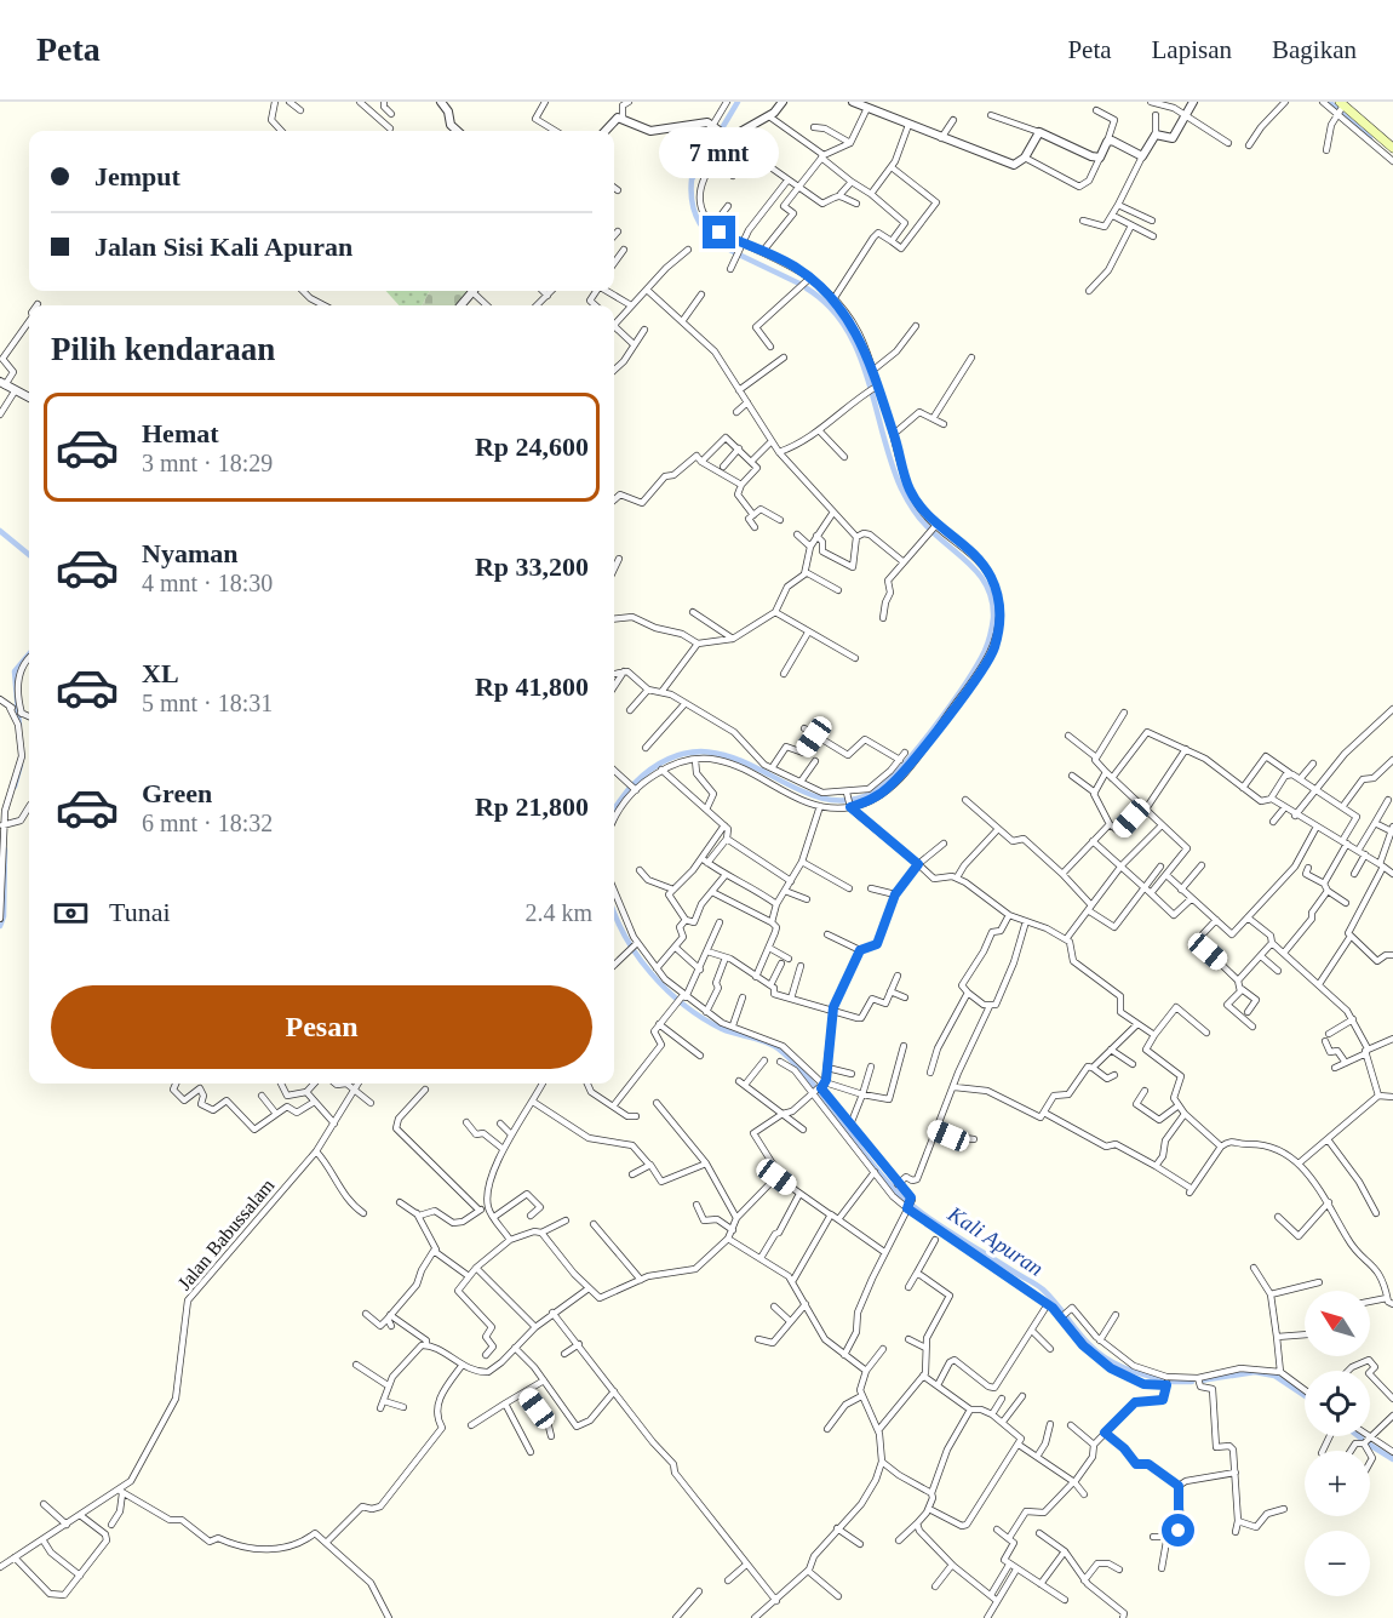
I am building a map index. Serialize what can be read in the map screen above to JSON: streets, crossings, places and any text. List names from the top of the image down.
{
  "streets": {
    "street": ["Jalan Babussalam"]
  },
  "water": ["Kali Apuran"],
  "north": "top left",
  "page": {
    "header": "Peta",
    "nav": ["Peta", "Lapisan", "Bagikan"],
    "bubble": "7 mnt",
    "banner": ["Jemput", "Jalan Sisi Kali Apuran"],
    "heading": "Pilih kendaraan",
    "list": [
      {
        "name": "Hemat",
        "note": "3 mnt · 18:29",
        "value": "Rp 24,600"
      },
      {
        "name": "Nyaman",
        "note": "4 mnt · 18:30",
        "value": "Rp 33,200"
      },
      {
        "name": "XL",
        "note": "5 mnt · 18:31",
        "value": "Rp 41,800"
      },
      {
        "name": "Green",
        "note": "6 mnt · 18:32",
        "value": "Rp 21,800"
      }
    ],
    "pay": ["Tunai", "2.4 km"],
    "buttons": "Pesan",
    "map_buttons": ["+", "−"]
  }
}
